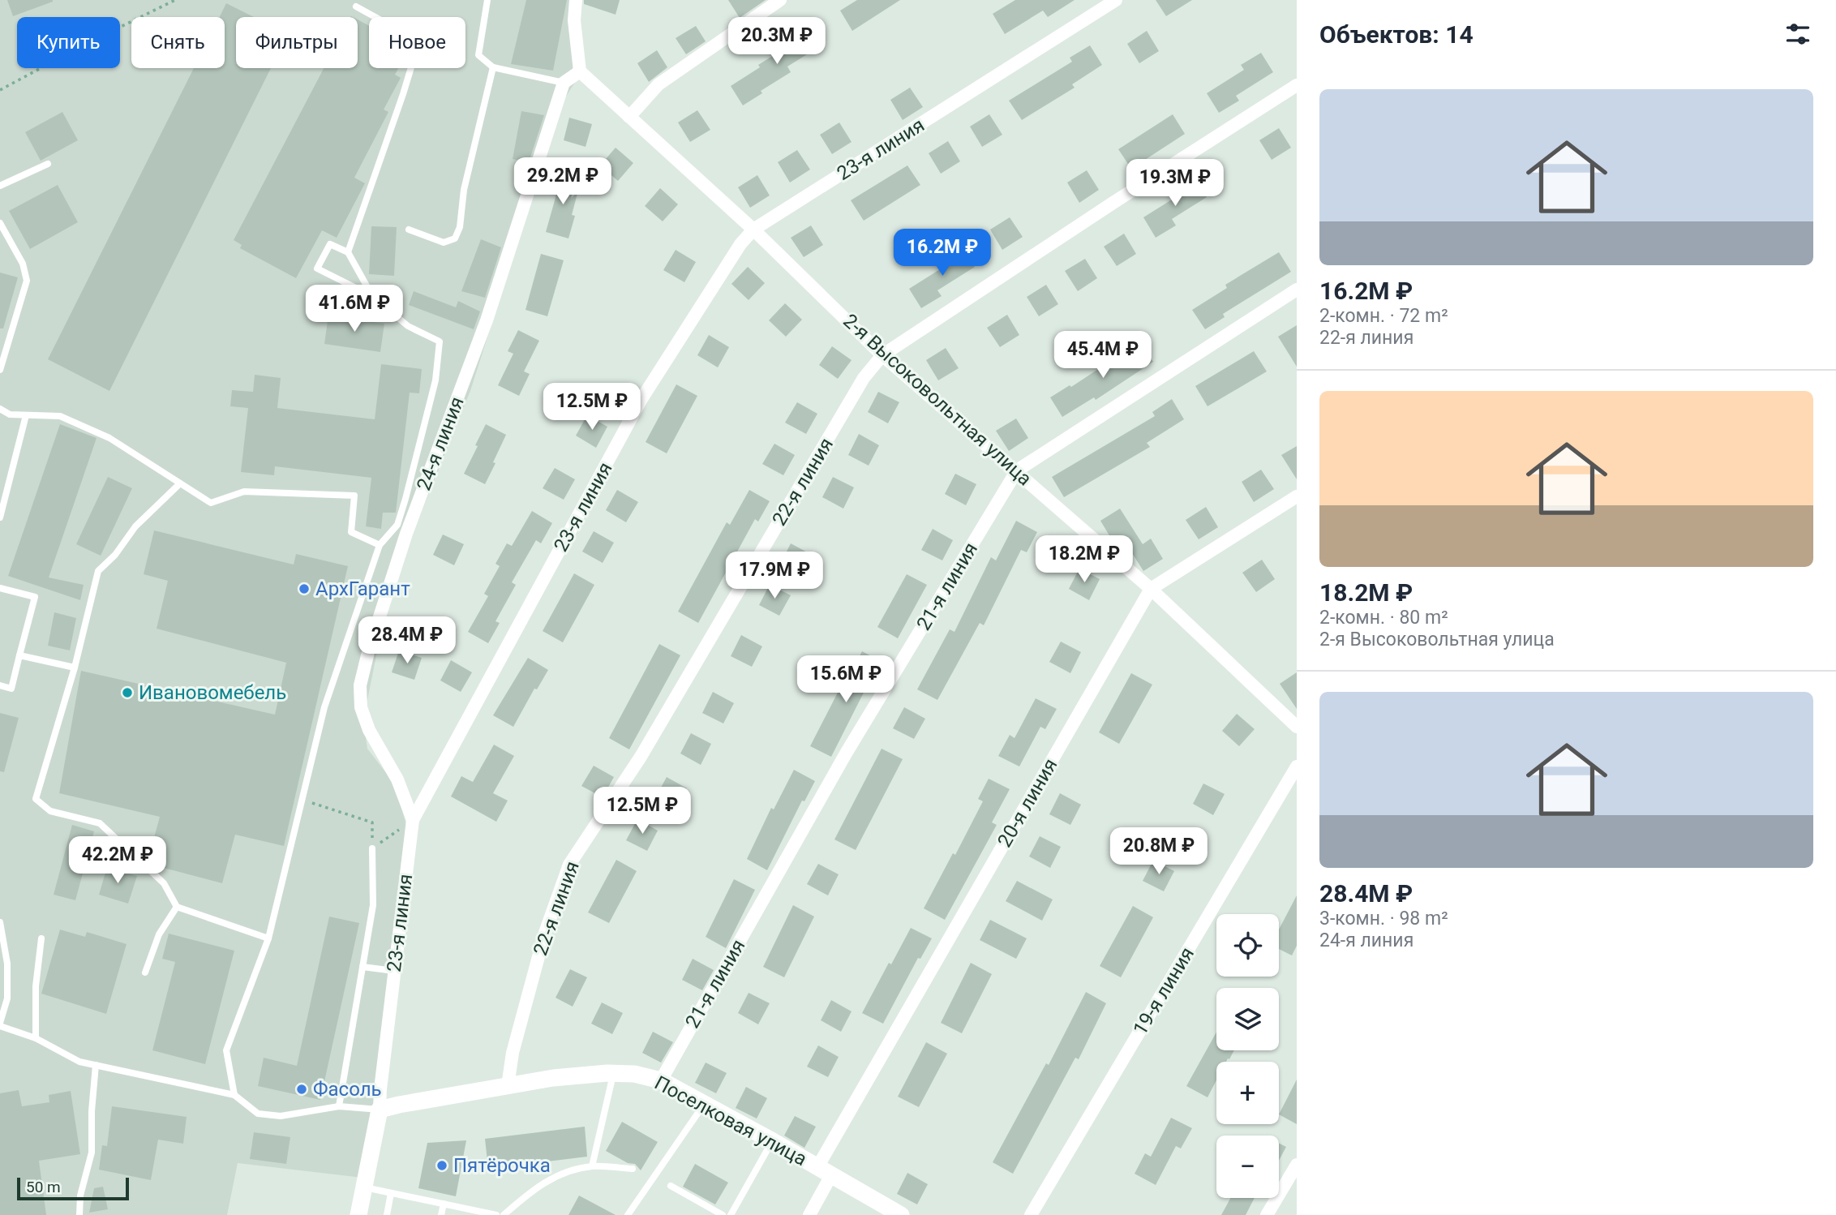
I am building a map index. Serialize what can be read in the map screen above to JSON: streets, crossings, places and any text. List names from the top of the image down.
{
  "streets": {
    "street": [
      "23-я линия",
      "2-я Высоковольтная улица",
      "24-я линия",
      "22-я линия",
      "21-я линия",
      "20-я линия",
      "19-я линия",
      "Поселковая улица"
    ]
  },
  "crossings": [
    ["23-я линия", "2-я Высоковольтная улица"],
    ["23-я линия", "24-я линия"],
    ["23-я линия", "Поселковая улица"],
    ["2-я Высоковольтная улица", "22-я линия"],
    ["2-я Высоковольтная улица", "21-я линия"],
    ["2-я Высоковольтная улица", "20-я линия"],
    ["22-я линия", "Поселковая улица"],
    ["21-я линия", "Поселковая улица"],
    ["20-я линия", "Поселковая улица"]
  ],
  "places": [
    "АрхГарант",
    "Ивановомебель",
    "Фасоль",
    "Пятёрочка"
  ],
  "scale_bar": "50 m",
  "page": {
    "heading": "Объектов: 14",
    "price": [
      "20.3M ₽",
      "29.2M ₽",
      "19.3M ₽",
      "16.2M ₽",
      "41.6M ₽",
      "45.4M ₽",
      "12.5M ₽",
      "18.2M ₽",
      "17.9M ₽",
      "28.4M ₽",
      "15.6M ₽",
      "12.5M ₽",
      "20.8M ₽",
      "42.2M ₽"
    ],
    "chip": [
      "Купить",
      "Снять",
      "Фильтры",
      "Новое"
    ],
    "list": [
      {
        "name": "16.2M ₽",
        "note": "2-комн. · 72 m² · 22-я линия"
      },
      {
        "name": "18.2M ₽",
        "note": "2-комн. · 80 m² · 2-я Высоковольтная улица"
      },
      {
        "name": "28.4M ₽",
        "note": "3-комн. · 98 m² · 24-я линия"
      }
    ],
    "map_buttons": ["+", "−"],
    "scale": "50 m"
  }
}
